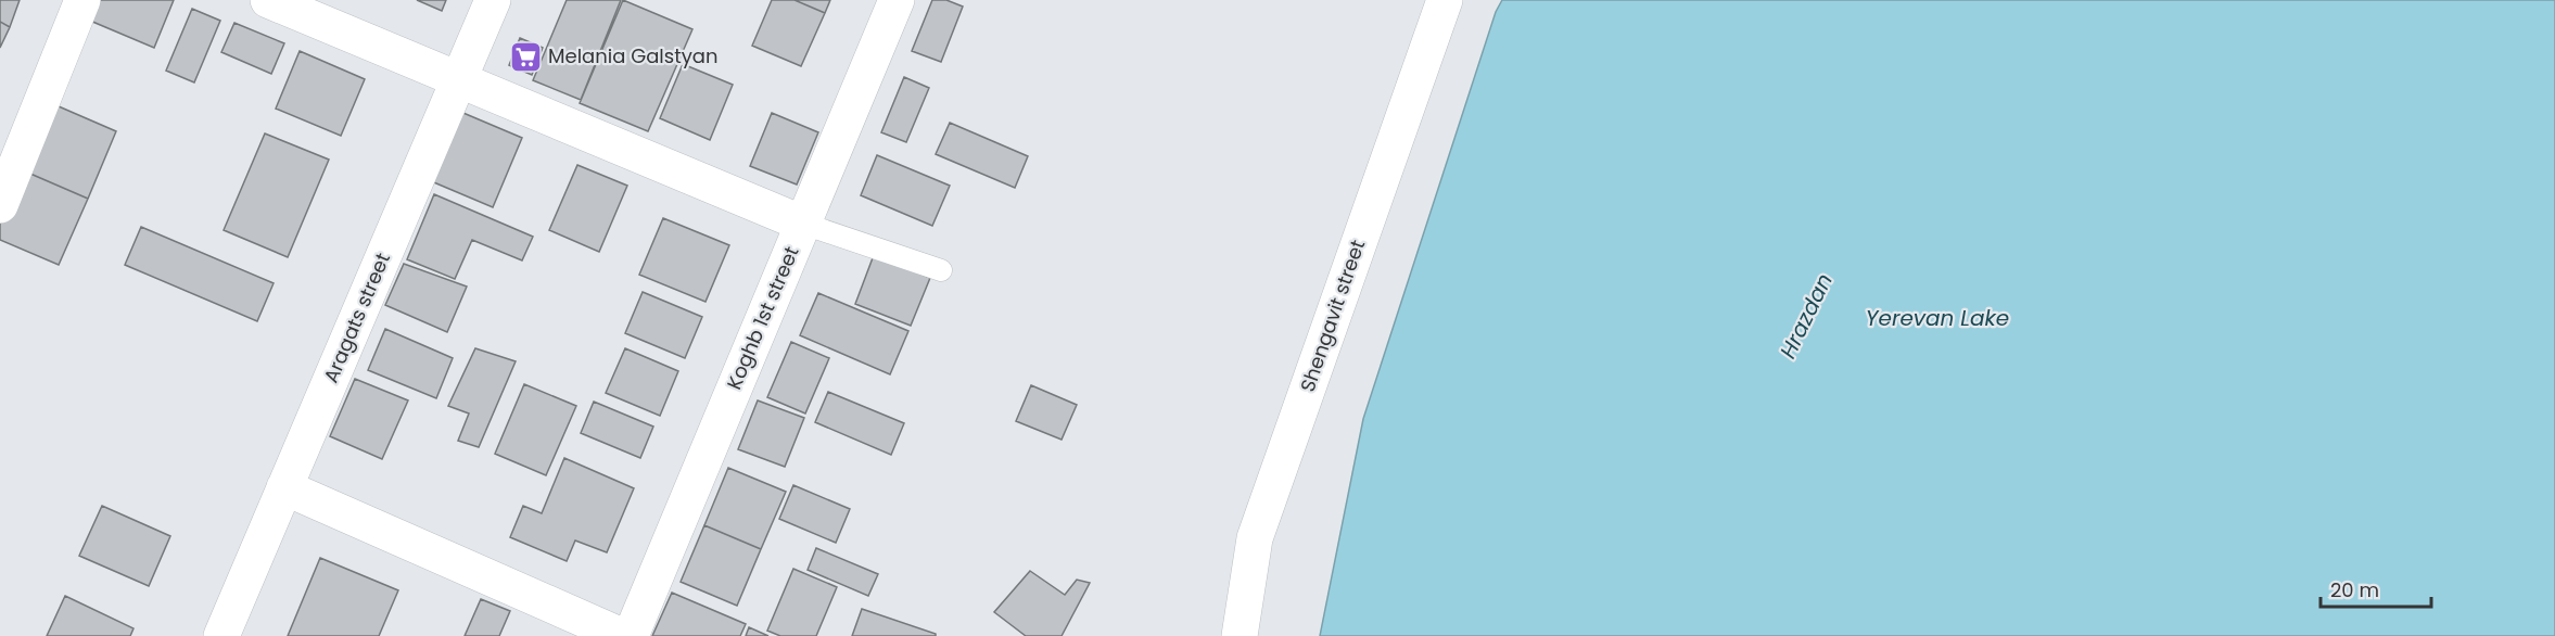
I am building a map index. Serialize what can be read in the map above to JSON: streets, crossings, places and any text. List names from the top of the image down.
{
  "streets": {
    "street": ["Shengavit street", "Aragats street", "Koghb 1st street"]
  },
  "water": ["Hrazdan", "Yerevan Lake"],
  "places": {
    "supermarket": ["Melania Galstyan"]
  },
  "scale_bar": "20 m"
}
